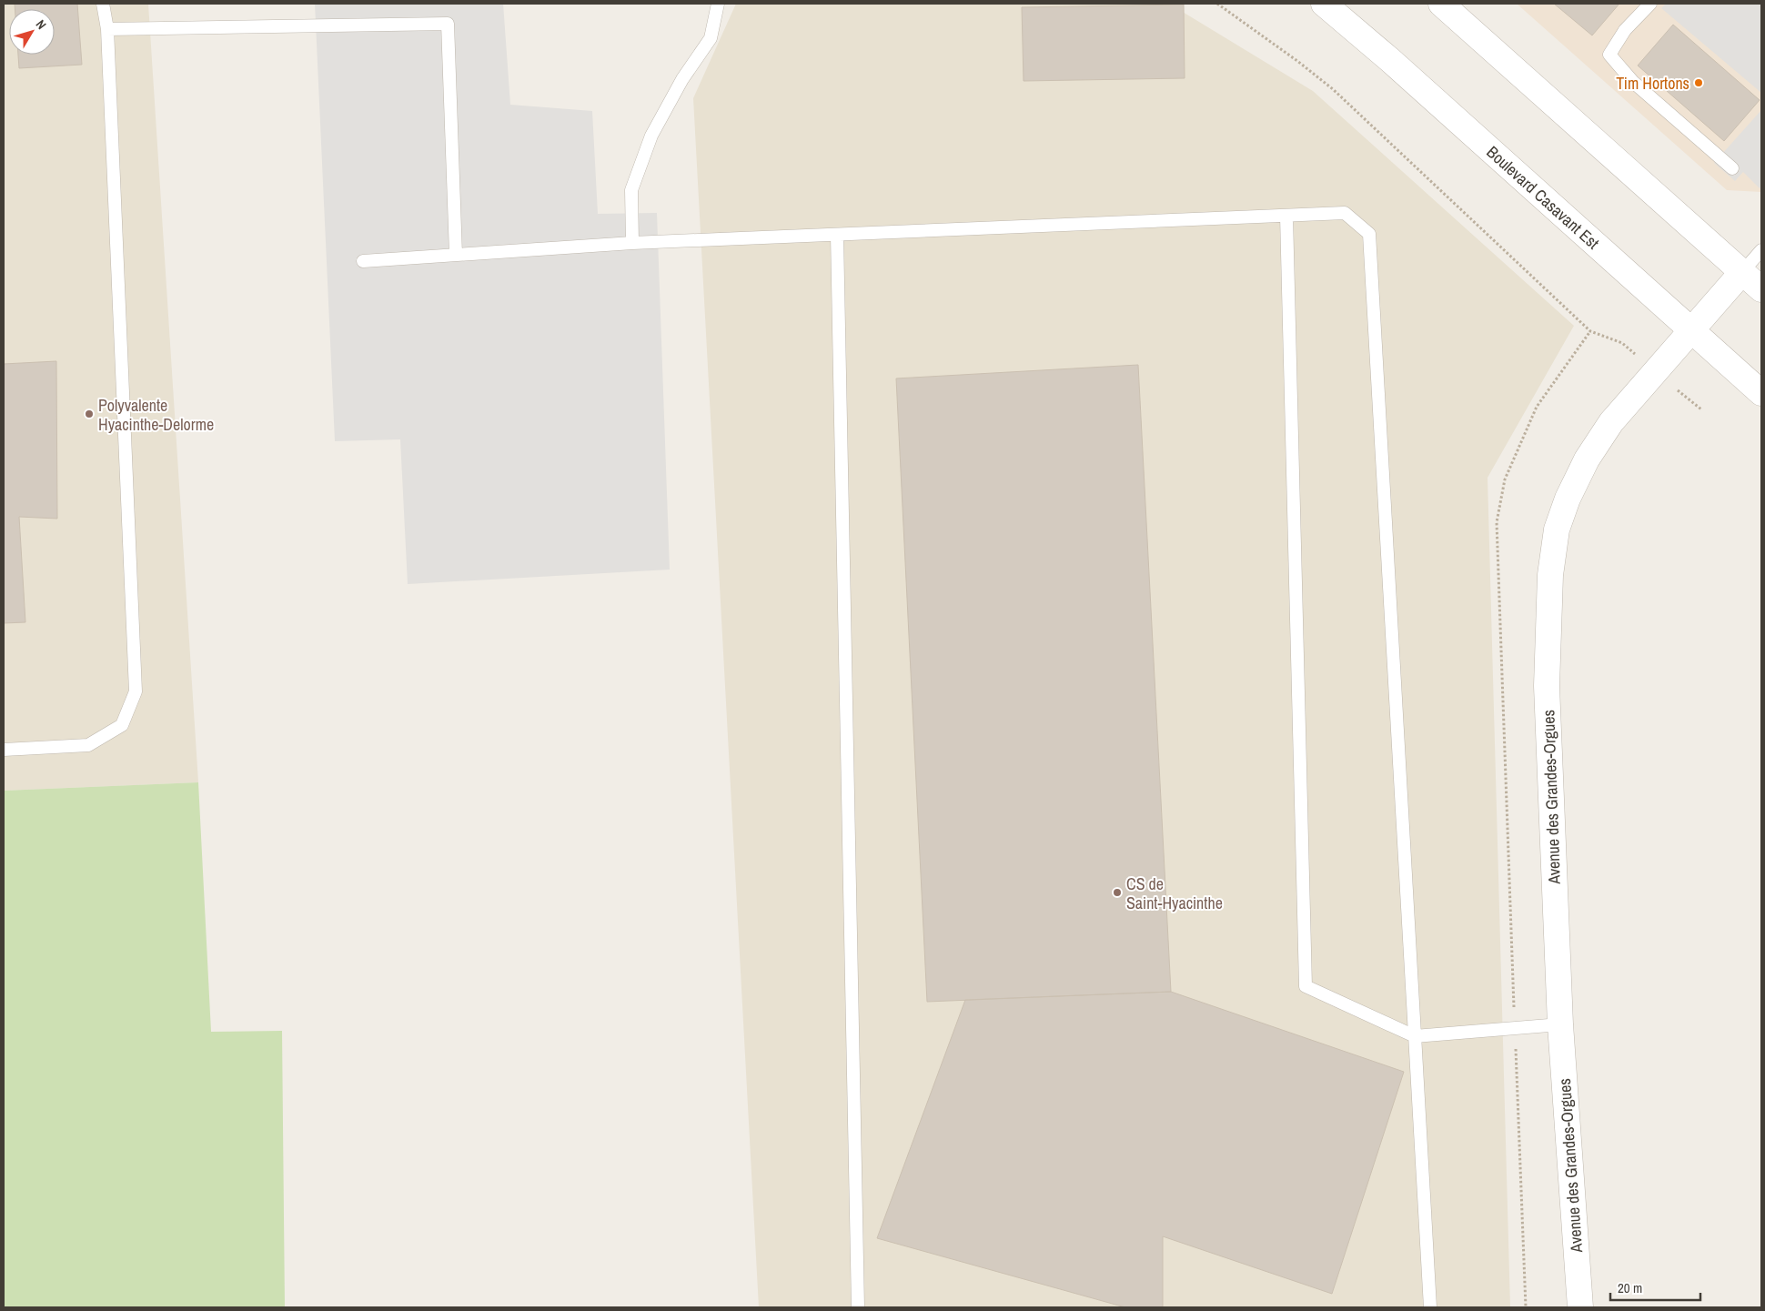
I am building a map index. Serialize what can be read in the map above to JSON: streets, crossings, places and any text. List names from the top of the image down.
{
  "streets": {
    "street": ["Boulevard Casavant Est", "Avenue des Grandes-Orgues"]
  },
  "crossings": [
    ["Boulevard Casavant Est", "Avenue des Grandes-Orgues"]
  ],
  "places": ["Tim Hortons", "Polyvalente Hyacinthe-Delorme", "CS de Saint-Hyacinthe"],
  "scale_bar": "20 m",
  "north": "top right"
}
